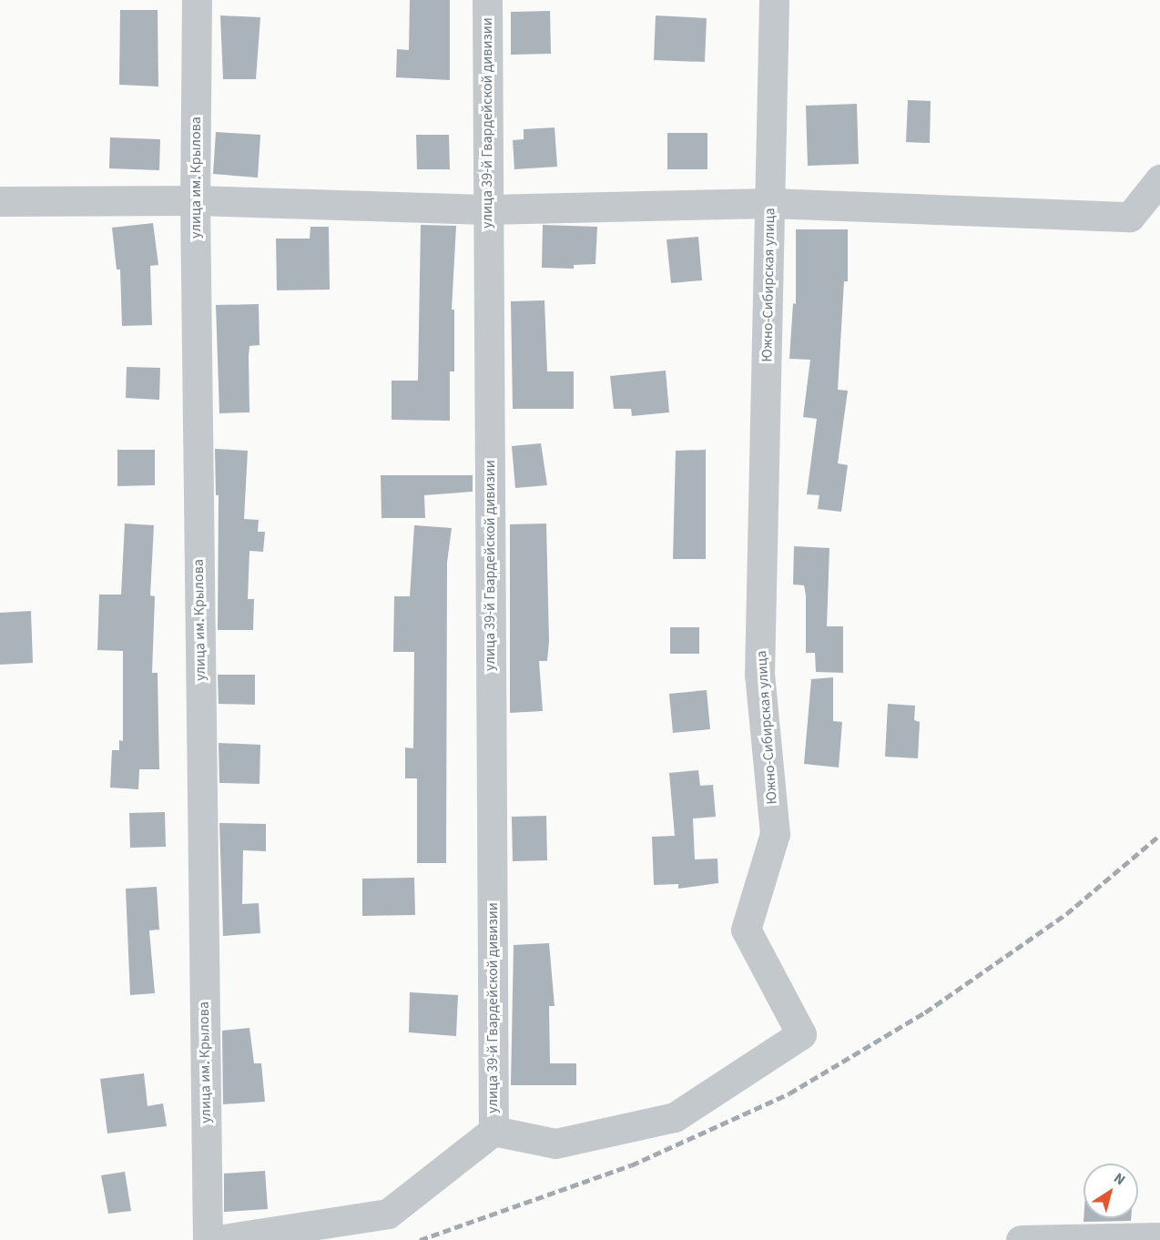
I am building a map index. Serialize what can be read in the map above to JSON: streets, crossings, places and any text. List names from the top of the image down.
{
  "streets": {
    "street": ["улица 39-й Гвардейской дивизии", "улица им. Крылова", "Южно-Сибирская улица"]
  },
  "crossings": [
    ["улица 39-й Гвардейской дивизии", "Южно-Сибирская улица"]
  ],
  "north": "top right"
}
